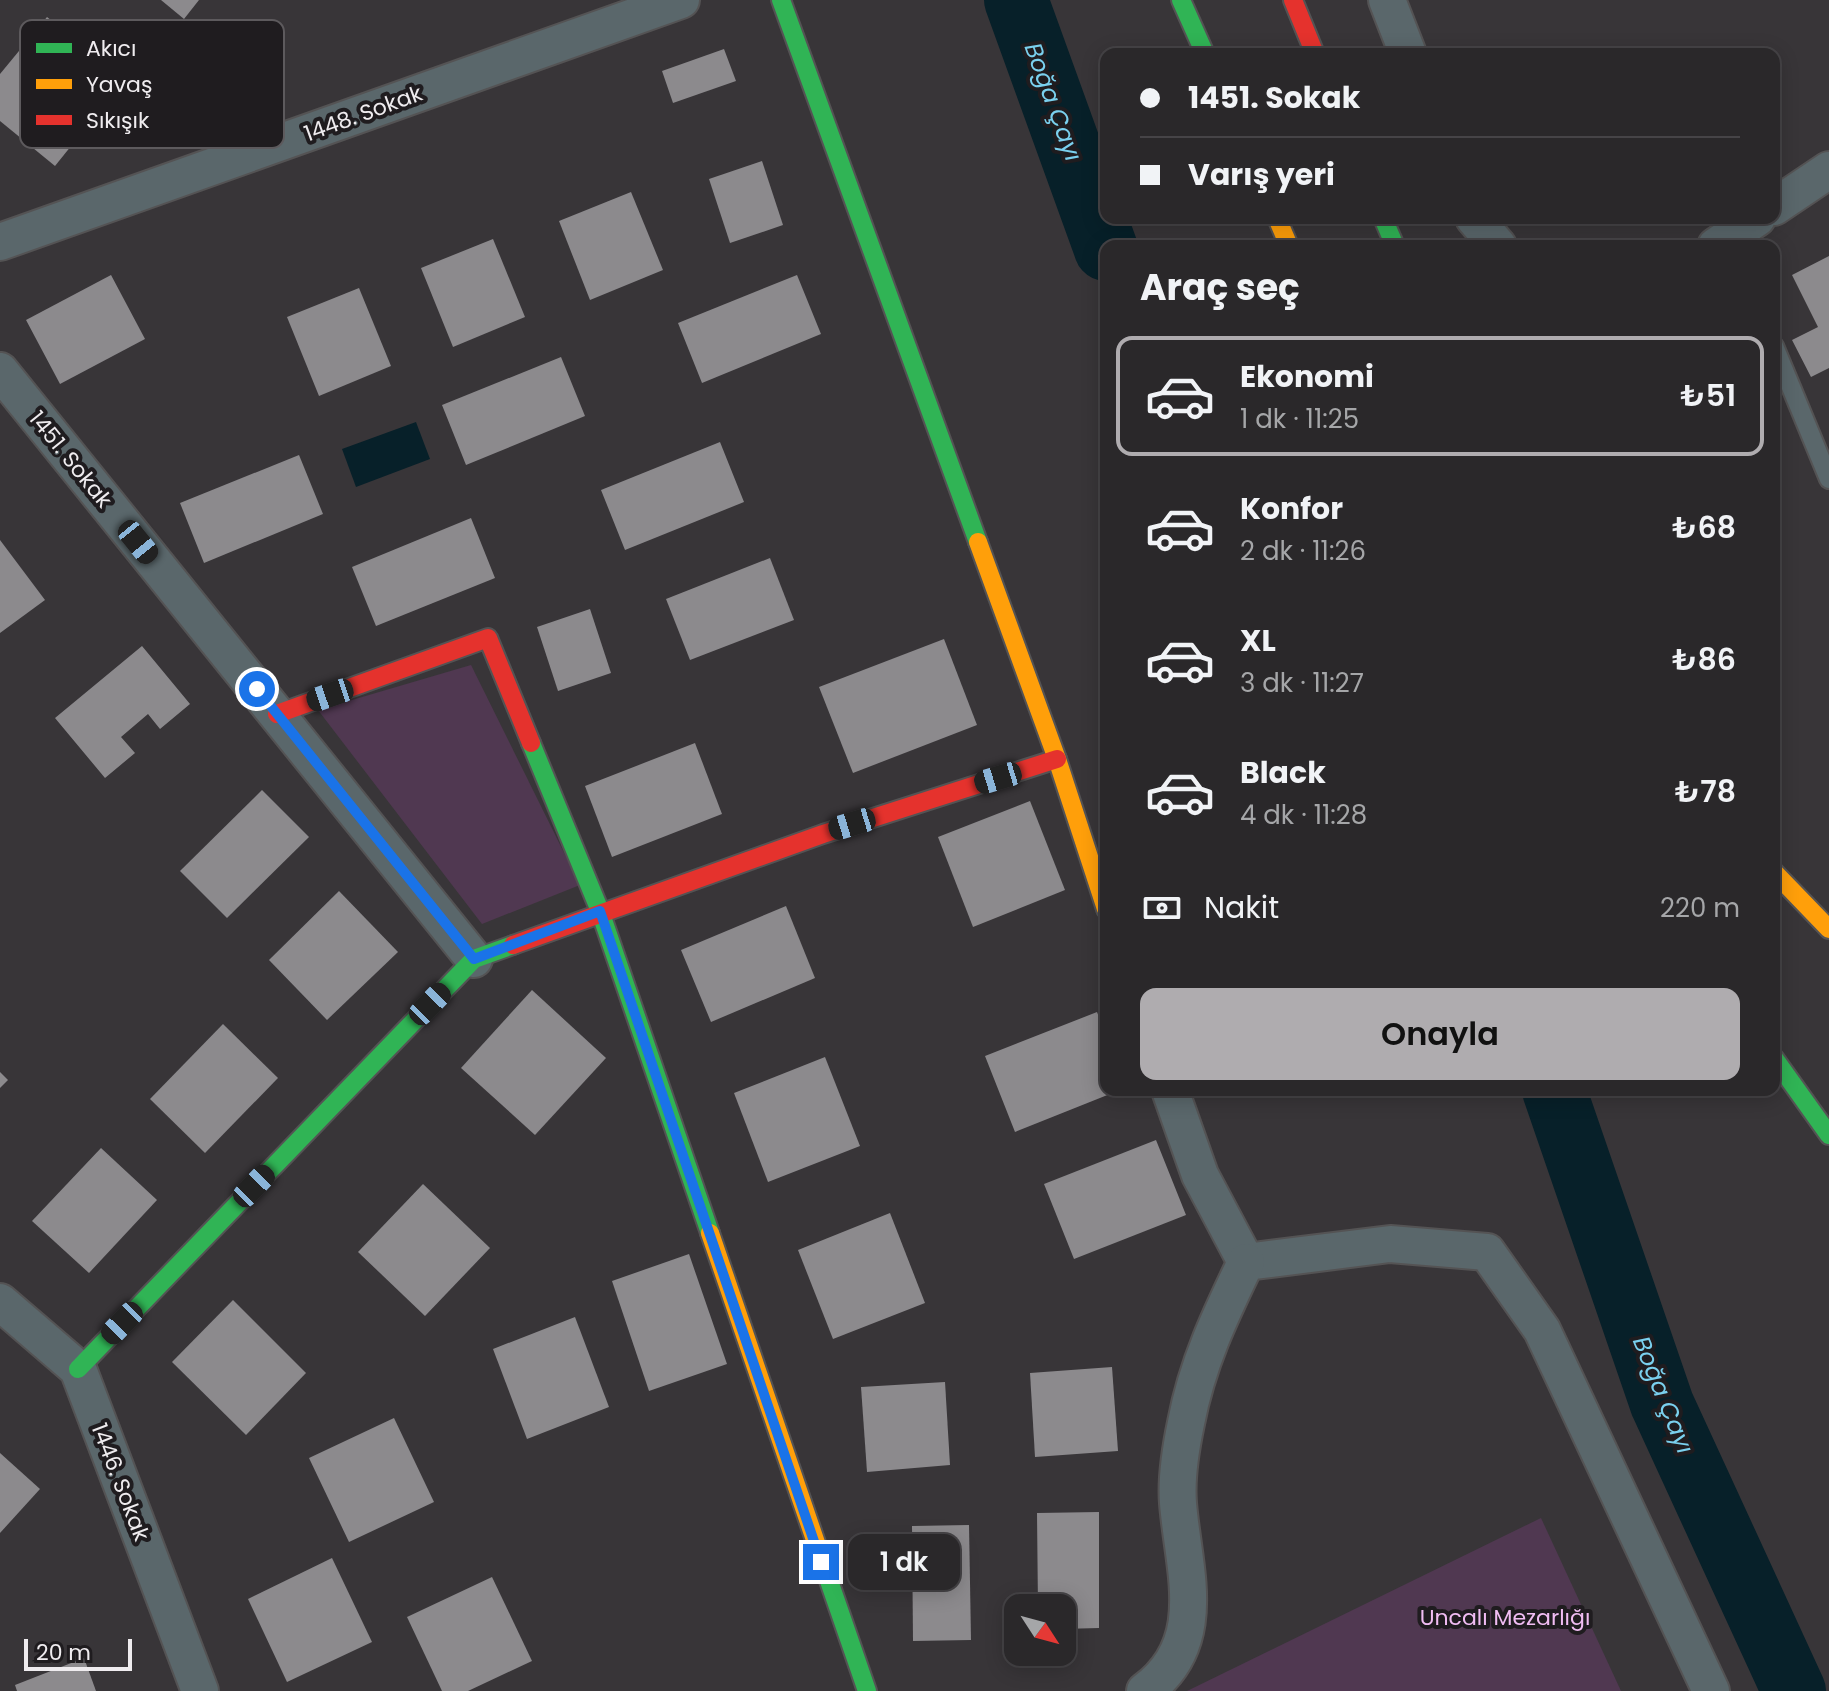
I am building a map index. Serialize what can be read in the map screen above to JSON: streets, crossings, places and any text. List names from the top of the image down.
{
  "streets": {
    "street": ["1448. Sokak", "1451. Sokak", "1446. Sokak"]
  },
  "water": ["Boğa Çayı"],
  "parks": ["Uncalı Mezarlığı"],
  "legend": ["Akıcı", "Yavaş", "Sıkışık"],
  "scale_bar": "20 m",
  "north": "bottom right",
  "page": {
    "banner": ["1451. Sokak", "Varış yeri"],
    "heading": "Araç seç",
    "list": [
      {
        "name": "Ekonomi",
        "note": "1 dk · 11:25",
        "value": "₺51"
      },
      {
        "name": "Konfor",
        "note": "2 dk · 11:26",
        "value": "₺68"
      },
      {
        "name": "XL",
        "note": "3 dk · 11:27",
        "value": "₺86"
      },
      {
        "name": "Black",
        "note": "4 dk · 11:28",
        "value": "₺78"
      }
    ],
    "pay": ["Nakit", "220 m"],
    "buttons": "Onayla",
    "bubble": "1 dk",
    "scale": "20 m"
  }
}
